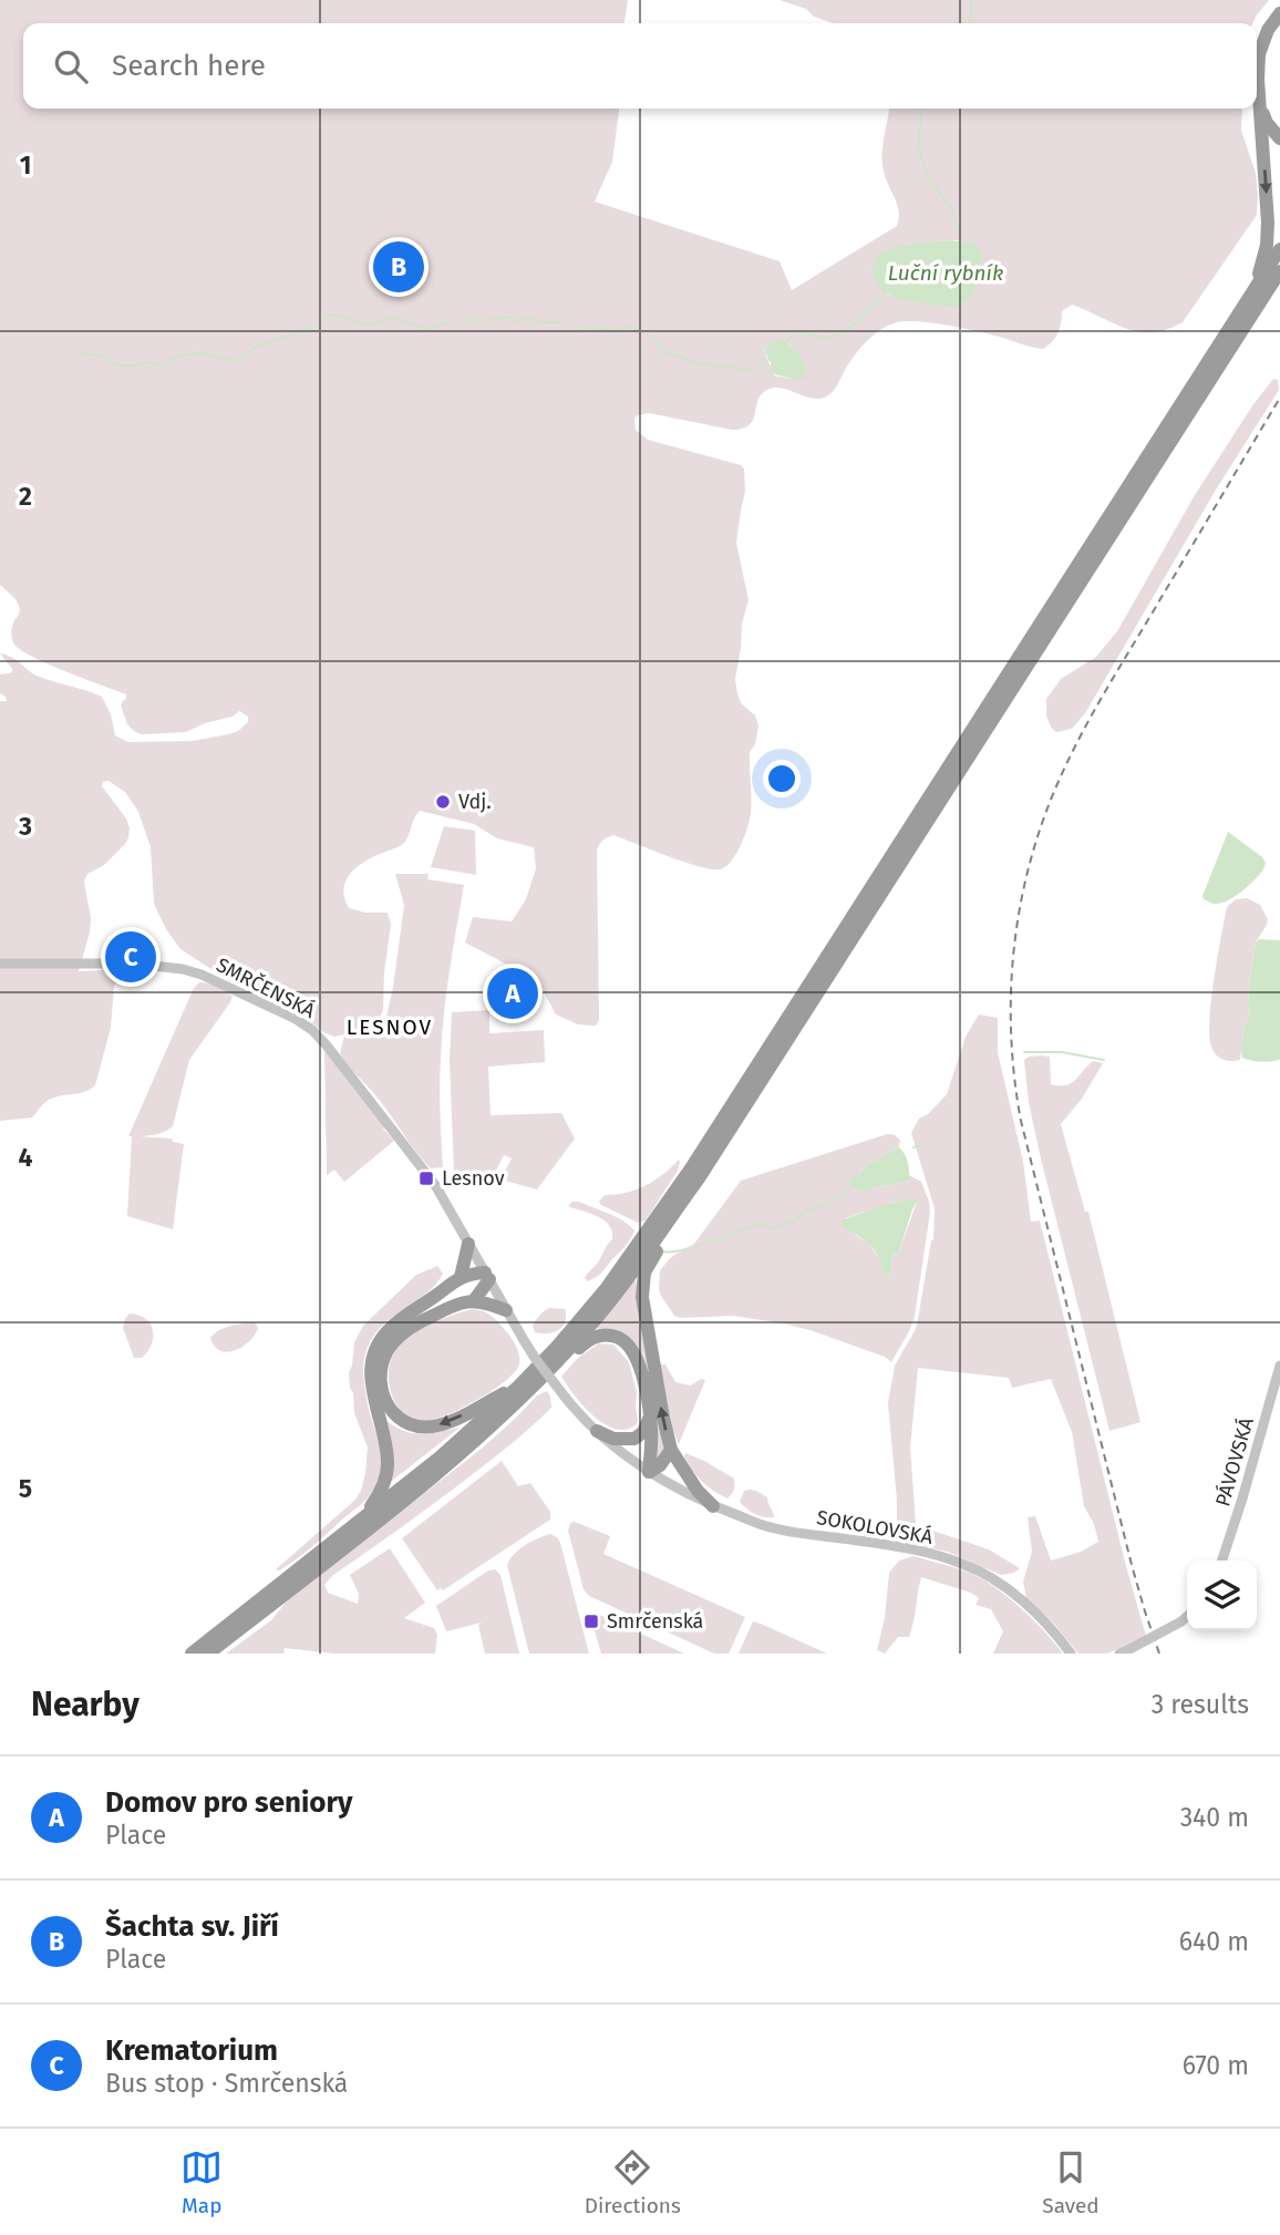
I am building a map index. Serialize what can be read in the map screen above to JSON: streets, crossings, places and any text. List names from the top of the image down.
{
  "streets": {
    "street": ["SMRČENSKÁ", "PÁVOVSKÁ", "SOKOLOVSKÁ"]
  },
  "crossings": [
    ["SMRČENSKÁ", "SOKOLOVSKÁ"]
  ],
  "districts": ["LESNOV"],
  "water": ["Luční rybník"],
  "places": {
    "other": ["Vdj."],
    "transit": ["Lesnov", "Smrčenská"]
  },
  "page": {
    "search": "Search here",
    "pins": ["B", "C", "A"],
    "heading": ["Nearby", "3 results"],
    "list": [
      {
        "mark": "A",
        "name": "Domov pro seniory",
        "note": "Place",
        "value": "340 m"
      },
      {
        "mark": "B",
        "name": "Šachta sv. Jiří",
        "note": "Place",
        "value": "640 m"
      },
      {
        "mark": "C",
        "name": "Krematorium",
        "note": "Bus stop · Smrčenská",
        "value": "670 m"
      }
    ],
    "nav": ["Map", "Directions", "Saved"]
  },
  "grid": {
    "rows": [
      "1",
      "2",
      "3",
      "4",
      "5"
    ]
  }
}
